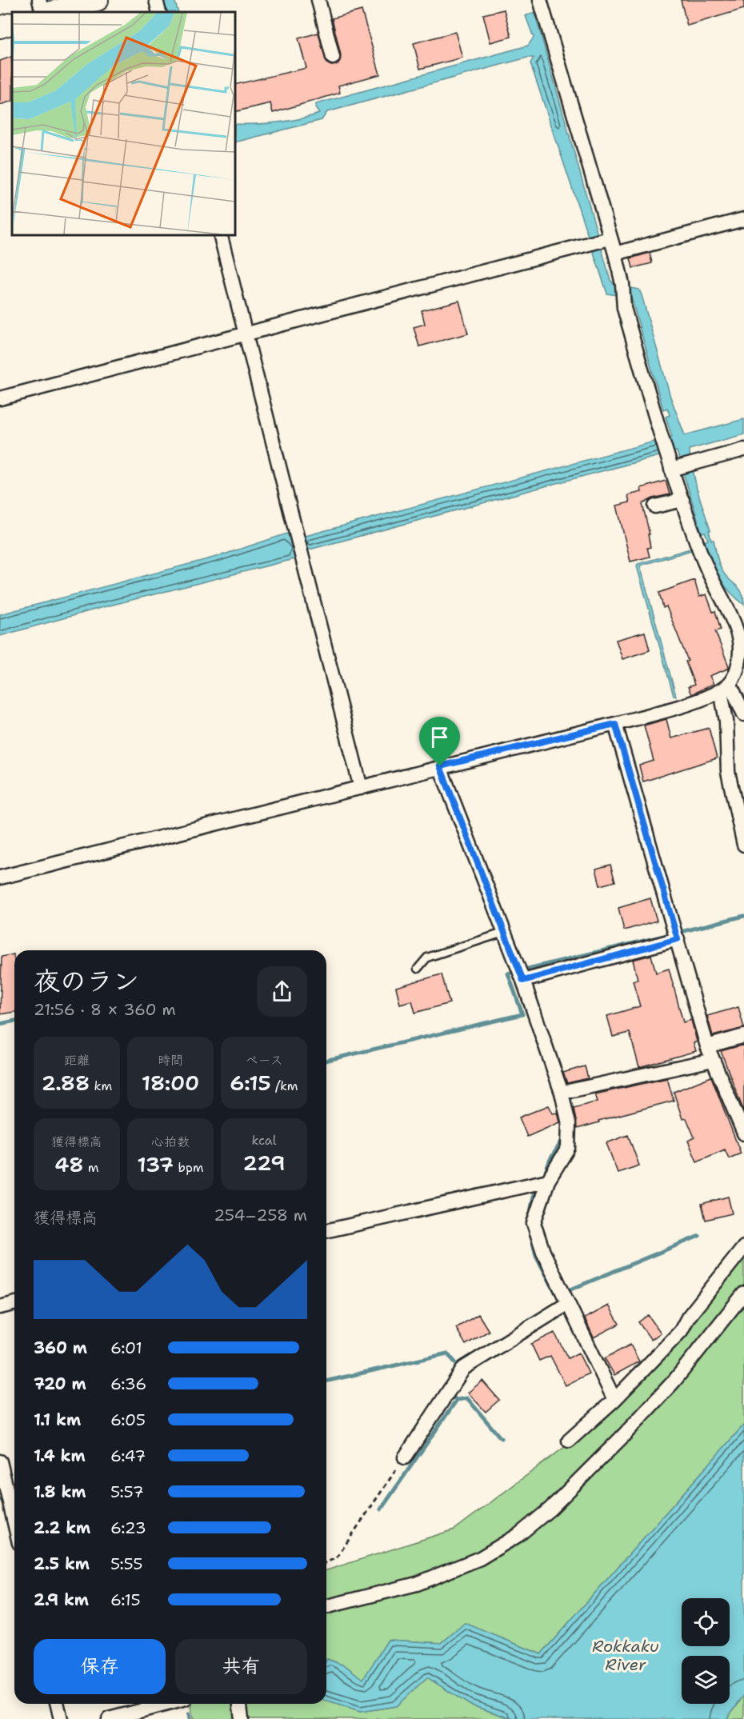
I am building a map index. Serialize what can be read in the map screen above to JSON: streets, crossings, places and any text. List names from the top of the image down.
{
  "water": ["Rokkaku River"],
  "page": {
    "heading": ["夜のラン", "21:56 · 8 × 360 m"],
    "stats": [
      ["距離", "2.88 km"],
      ["時間", "18:00"],
      ["ペース", "6:15 /km"],
      ["獲得標高", "48 m"],
      ["心拍数", "137 bpm"],
      ["kcal", "229"]
    ],
    "chart": ["獲得標高", "254–258 m"],
    "list": [
      {
        "name": "360 m",
        "note": "6:01"
      },
      {
        "name": "720 m",
        "note": "6:36"
      },
      {
        "name": "1.1 km",
        "note": "6:05"
      },
      {
        "name": "1.4 km",
        "note": "6:47"
      },
      {
        "name": "1.8 km",
        "note": "5:57"
      },
      {
        "name": "2.2 km",
        "note": "6:23"
      },
      {
        "name": "2.5 km",
        "note": "5:55"
      },
      {
        "name": "2.9 km",
        "note": "6:15"
      }
    ],
    "buttons": ["保存", "共有"]
  }
}
